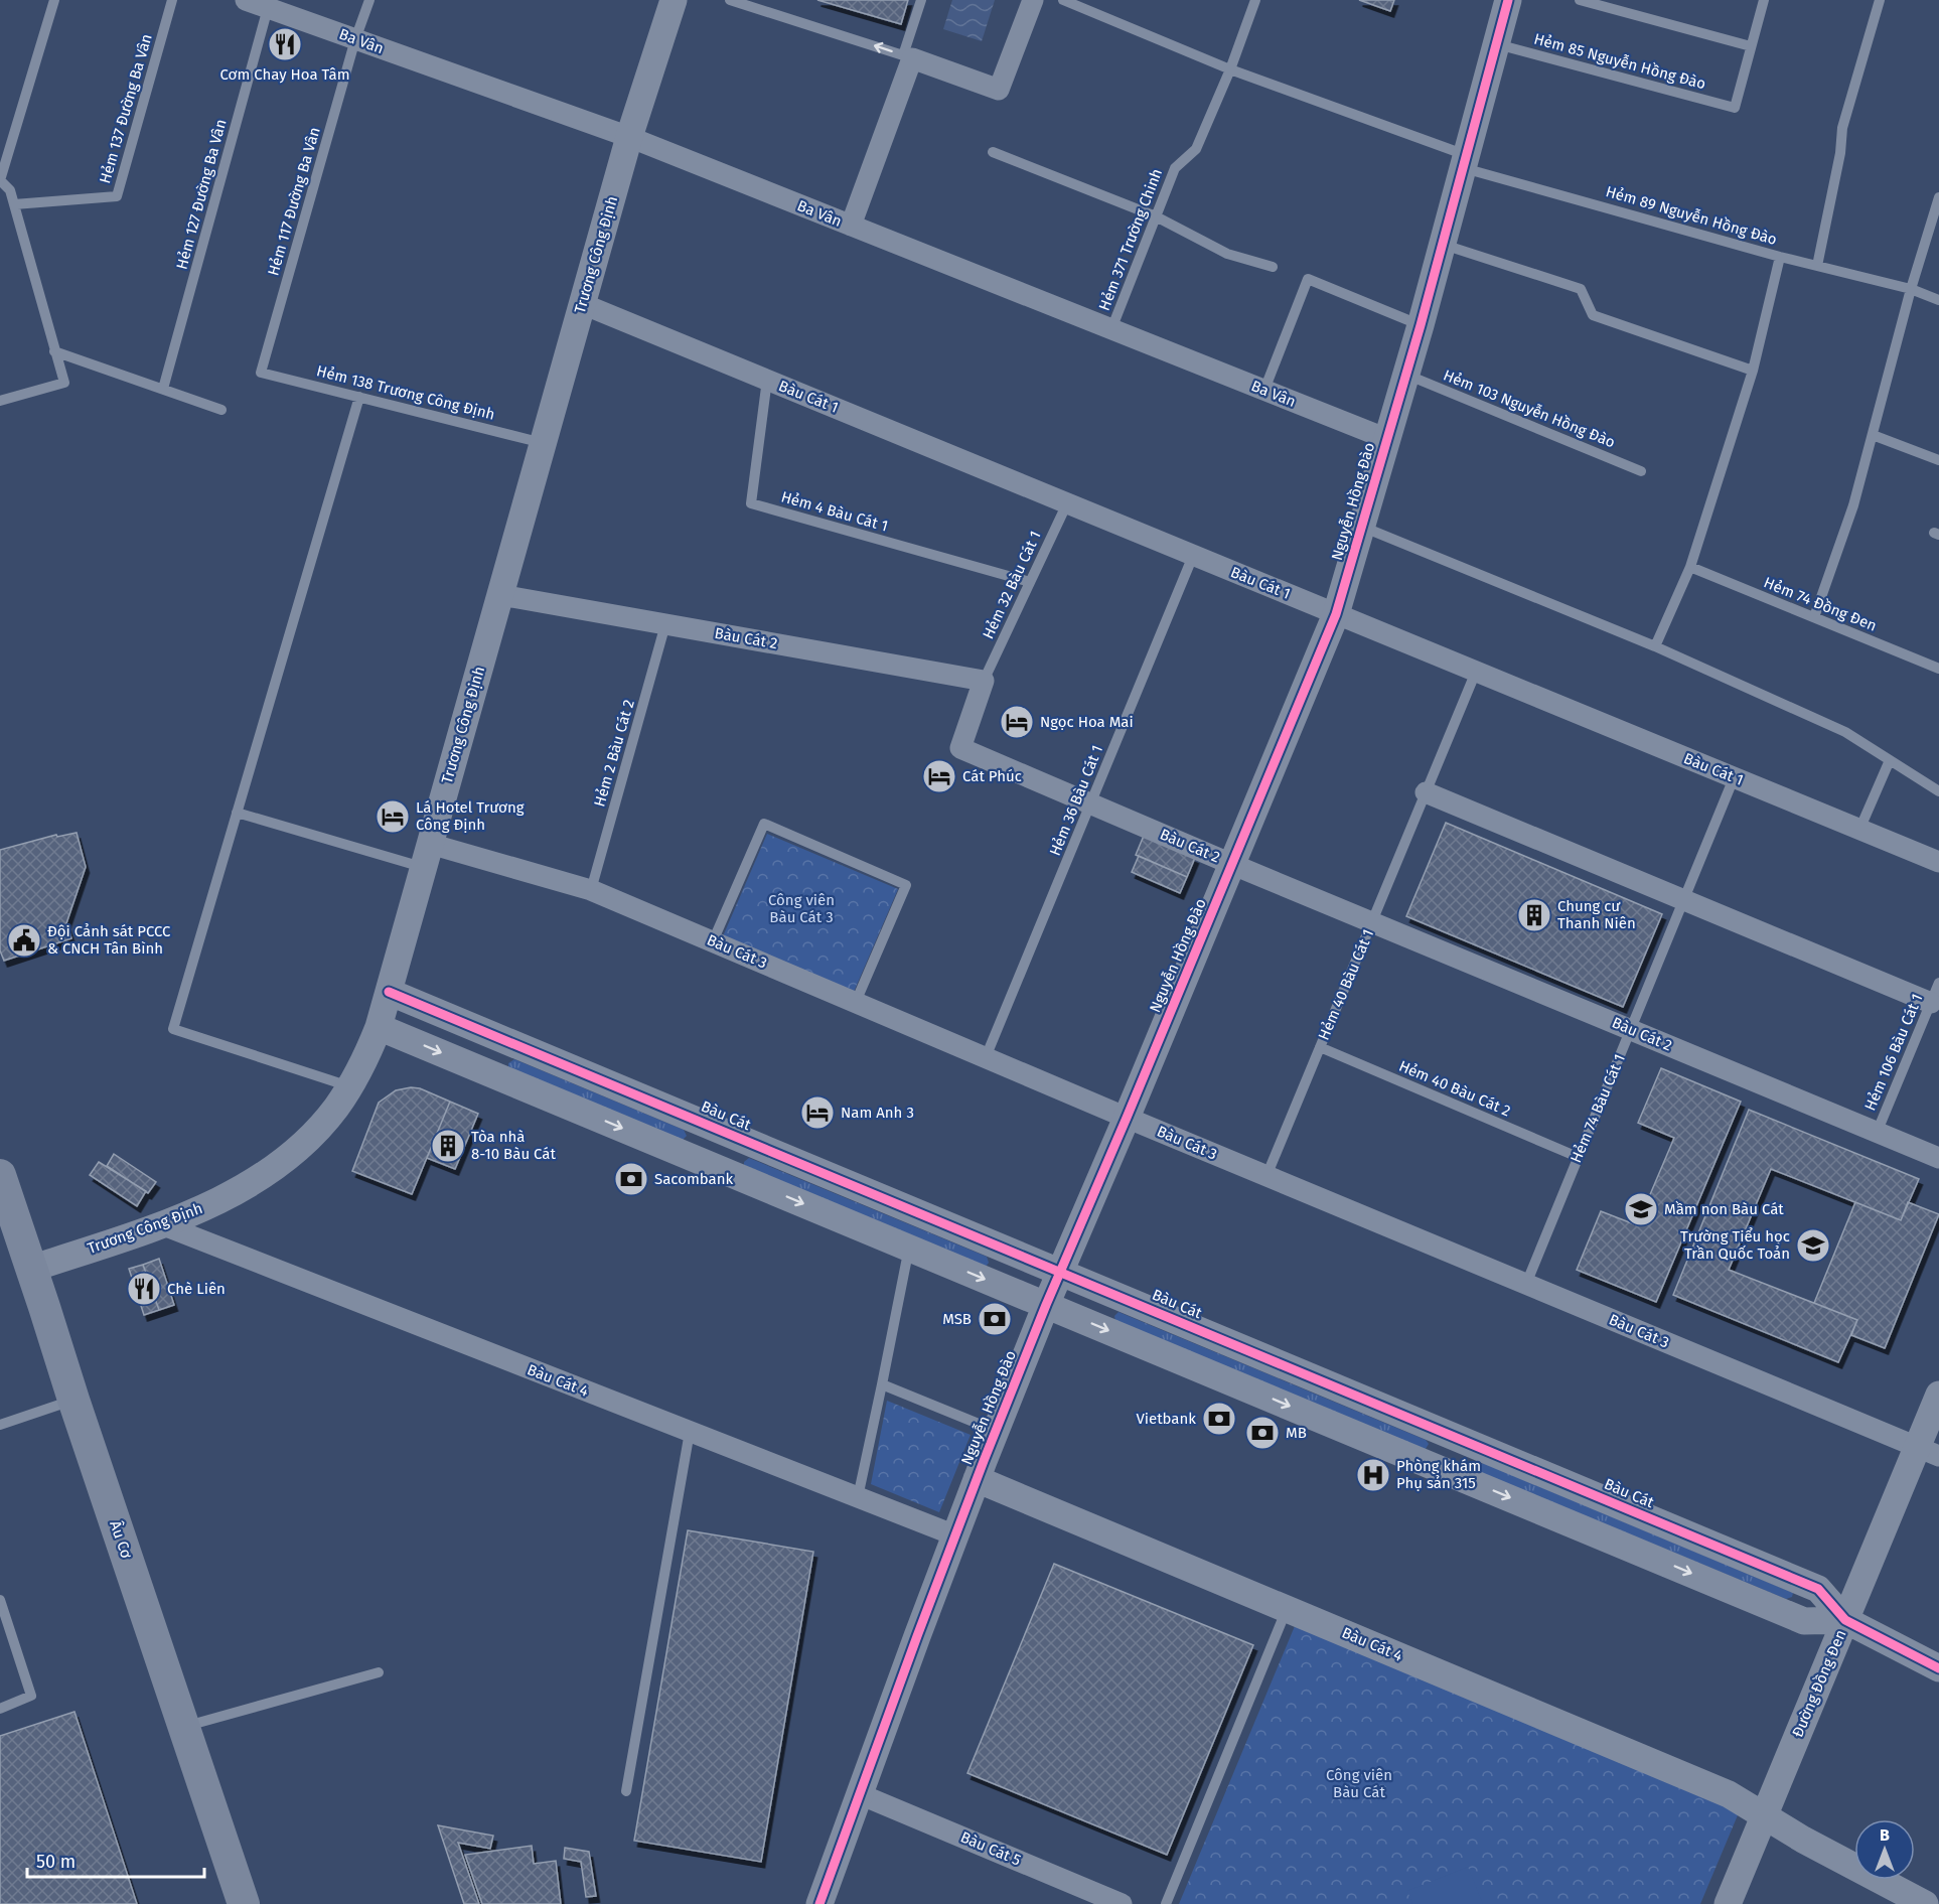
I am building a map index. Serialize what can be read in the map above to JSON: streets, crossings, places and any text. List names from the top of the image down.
{
  "streets": {
    "main road": ["Âu Cơ"],
    "street": [
      "Ba Vân",
      "Trương Công Định",
      "Bàu Cát 1",
      "Nguyễn Hồng Đào",
      "Bàu Cát 2",
      "Bàu Cát 3",
      "Bàu Cát",
      "Bàu Cát 4",
      "Đường Đồng Đen",
      "Bàu Cát 5"
    ],
    "lane": [
      "Hẻm 85 Nguyễn Hồng Đào",
      "Hẻm 137 Đường Ba Vân",
      "Hẻm 127 Đường Ba Vân",
      "Hẻm 117 Đường Ba Vân",
      "Hẻm 89 Nguyễn Hồng Đào",
      "Hẻm 371 Trường Chinh",
      "Hẻm 138 Trương Công Định",
      "Hẻm 103 Nguyễn Hồng Đào",
      "Hẻm 4 Bàu Cát 1",
      "Hẻm 32 Bàu Cát 1",
      "Hẻm 74 Đồng Đen",
      "Hẻm 2 Bàu Cát 2",
      "Hẻm 36 Bàu Cát 1",
      "Hẻm 40 Bàu Cát 1",
      "Hẻm 106 Bàu Cát 1",
      "Hẻm 40 Bàu Cát 2",
      "Hẻm 74 Bàu Cát 1"
    ]
  },
  "crossings": [
    ["Ba Vân", "Hẻm 127 Đường Ba Vân"],
    ["Ba Vân", "Hẻm 117 Đường Ba Vân"],
    ["Ba Vân", "Hẻm 371 Trường Chinh"],
    ["Ba Vân", "Trương Công Định"],
    ["Ba Vân", "Nguyễn Hồng Đào"],
    ["Hẻm 85 Nguyễn Hồng Đào", "Nguyễn Hồng Đào"],
    ["Hẻm 117 Đường Ba Vân", "Hẻm 138 Trương Công Định"],
    ["Hẻm 89 Nguyễn Hồng Đào", "Hẻm 371 Trường Chinh"],
    ["Hẻm 89 Nguyễn Hồng Đào", "Nguyễn Hồng Đào"],
    ["Trương Công Định", "Hẻm 138 Trương Công Định"],
    ["Trương Công Định", "Bàu Cát 1"],
    ["Trương Công Định", "Bàu Cát 2"],
    ["Trương Công Định", "Bàu Cát 3"],
    ["Trương Công Định", "Bàu Cát"],
    ["Trương Công Định", "Bàu Cát 4"],
    ["Trương Công Định", "Âu Cơ"],
    ["Bàu Cát 1", "Nguyễn Hồng Đào"],
    ["Bàu Cát 1", "Hẻm 4 Bàu Cát 1"],
    ["Bàu Cát 1", "Hẻm 32 Bàu Cát 1"],
    ["Bàu Cát 1", "Hẻm 36 Bàu Cát 1"],
    ["Bàu Cát 1", "Hẻm 40 Bàu Cát 1"],
    ["Bàu Cát 1", "Hẻm 74 Bàu Cát 1"],
    ["Hẻm 103 Nguyễn Hồng Đào", "Nguyễn Hồng Đào"],
    ["Nguyễn Hồng Đào", "Bàu Cát 2"],
    ["Nguyễn Hồng Đào", "Bàu Cát 3"],
    ["Nguyễn Hồng Đào", "Bàu Cát"],
    ["Nguyễn Hồng Đào", "Bàu Cát 4"],
    ["Nguyễn Hồng Đào", "Bàu Cát 5"],
    ["Hẻm 4 Bàu Cát 1", "Hẻm 32 Bàu Cát 1"],
    ["Hẻm 32 Bàu Cát 1", "Bàu Cát 2"],
    ["Bàu Cát 2", "Hẻm 2 Bàu Cát 2"],
    ["Bàu Cát 2", "Hẻm 36 Bàu Cát 1"],
    ["Bàu Cát 2", "Hẻm 40 Bàu Cát 1"],
    ["Bàu Cát 2", "Hẻm 106 Bàu Cát 1"],
    ["Bàu Cát 2", "Hẻm 74 Bàu Cát 1"],
    ["Hẻm 2 Bàu Cát 2", "Bàu Cát 3"],
    ["Hẻm 36 Bàu Cát 1", "Bàu Cát 3"],
    ["Bàu Cát 3", "Hẻm 40 Bàu Cát 1"],
    ["Bàu Cát 3", "Hẻm 74 Bàu Cát 1"],
    ["Bàu Cát 3", "Đường Đồng Đen"],
    ["Hẻm 40 Bàu Cát 1", "Hẻm 40 Bàu Cát 2"],
    ["Hẻm 40 Bàu Cát 2", "Hẻm 74 Bàu Cát 1"],
    ["Bàu Cát", "Đường Đồng Đen"],
    ["Bàu Cát 4", "Đường Đồng Đen"]
  ],
  "parks": ["Công viên Bàu Cát 3", "Công viên Bàu Cát"],
  "places": {
    "restaurant": ["Cơm Chay Hoa Tâm", "Chè Liên"],
    "hotel": [
      "Ngọc Hoa Mai",
      "Cát Phúc",
      "Lá Hotel Trương Công Định",
      "Nam Anh 3"
    ],
    "building": ["Chung cư Thanh Niên", "Tòa nhà 8-10 Bàu Cát"],
    "public building": ["Đội Cảnh sát PCCC & CNCH Tân Bình"],
    "bank": [
      "Sacombank",
      "MSB",
      "Vietbank",
      "MB"
    ],
    "school or university": ["Mầm non Bàu Cát", "Trường Tiểu học Trần Quốc Toản"],
    "hospital": ["Phòng khám Phụ sản 315"]
  },
  "scale_bar": "50 m",
  "north": "top"
}
